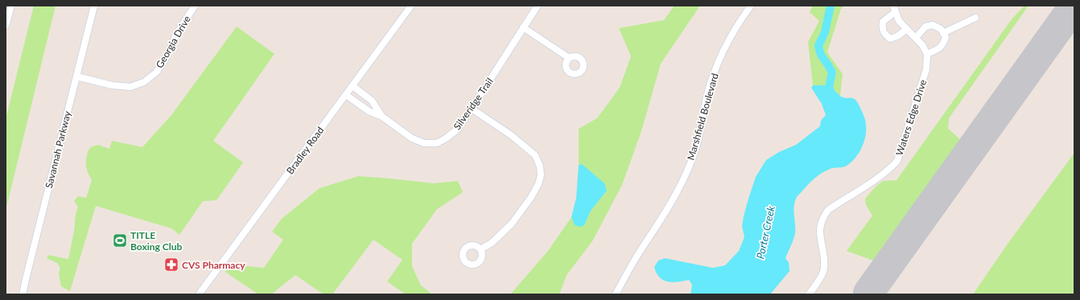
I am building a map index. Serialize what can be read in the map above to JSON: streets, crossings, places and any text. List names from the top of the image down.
{
  "streets": {
    "street": [
      "Georgia Drive",
      "Silveridge Trail",
      "Marshfield Boulevard",
      "Waters Edge Drive",
      "Savannah Parkway",
      "Bradley Road"
    ]
  },
  "crossings": [
    ["Georgia Drive", "Savannah Parkway"],
    ["Silveridge Trail", "Bradley Road"]
  ],
  "water": ["Porter Creek"],
  "places": {
    "sports": ["TITLE Boxing Club"],
    "pharmacy": ["CVS Pharmacy"]
  }
}
